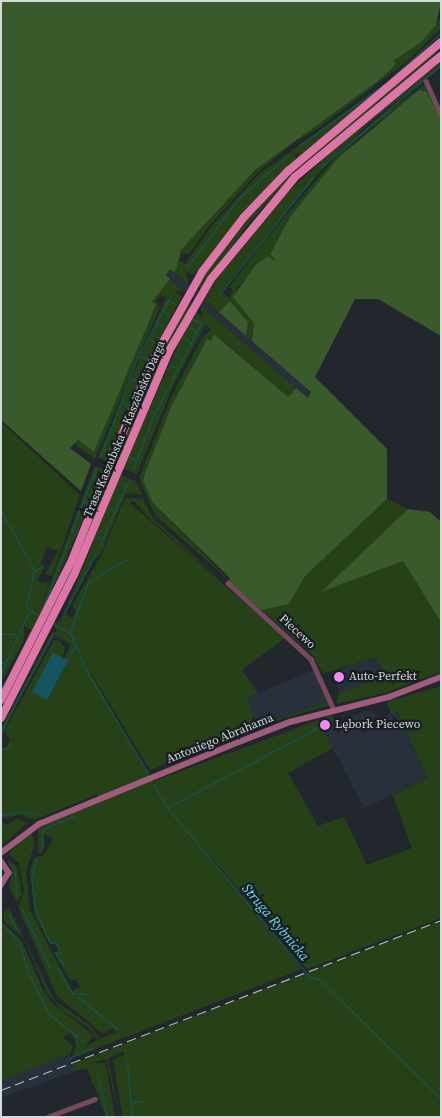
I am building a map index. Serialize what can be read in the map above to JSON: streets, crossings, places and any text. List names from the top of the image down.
{
  "streets": {
    "highway": ["Trasa Kaszubska – Kaszëbskô Darga"],
    "main road": ["Antoniego Abrahama"],
    "street": ["Piecewo"]
  },
  "crossings": [
    ["Piecewo", "Antoniego Abrahama"]
  ],
  "water": ["Struga Rybnicka"],
  "places": ["Auto-Perfekt", "Lębork Piecewo"]
}
